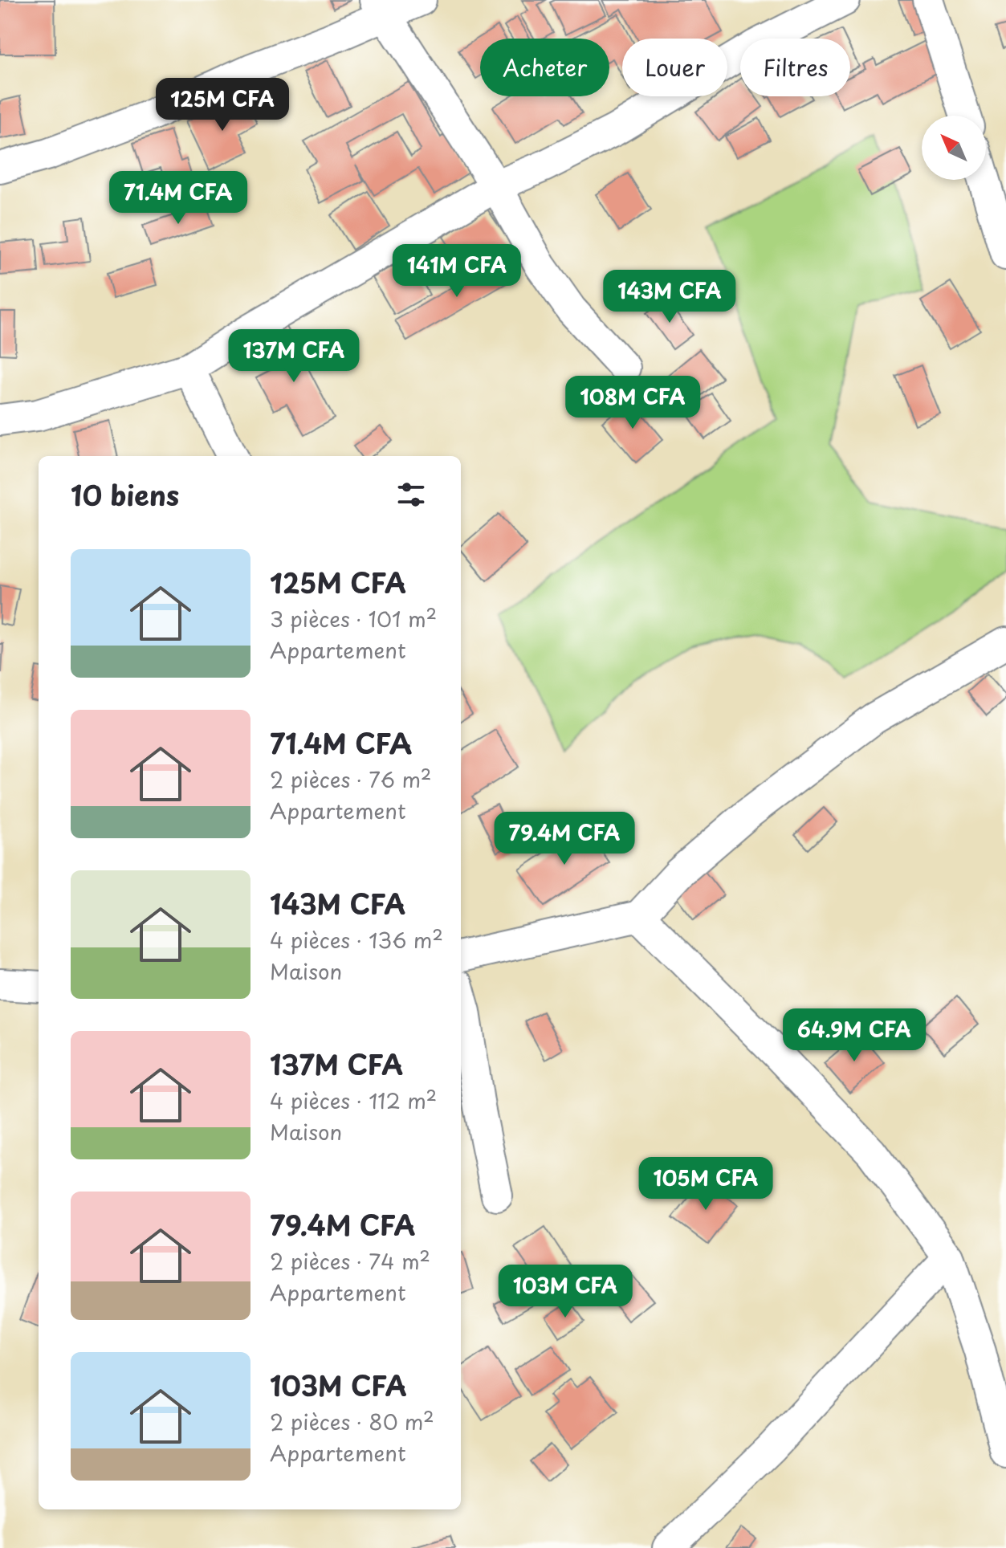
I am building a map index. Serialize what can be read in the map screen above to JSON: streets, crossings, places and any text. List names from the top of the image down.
{
  "north": "top left",
  "page": {
    "chip": ["Acheter", "Louer", "Filtres"],
    "price": [
      "125M CFA",
      "71.4M CFA",
      "141M CFA",
      "143M CFA",
      "137M CFA",
      "108M CFA",
      "79.4M CFA",
      "64.9M CFA",
      "105M CFA",
      "103M CFA"
    ],
    "heading": "10 biens",
    "list": [
      {
        "name": "125M CFA",
        "note": "3 pièces · 101 m² · Appartement"
      },
      {
        "name": "71.4M CFA",
        "note": "2 pièces · 76 m² · Appartement"
      },
      {
        "name": "143M CFA",
        "note": "4 pièces · 136 m² · Maison"
      },
      {
        "name": "137M CFA",
        "note": "4 pièces · 112 m² · Maison"
      },
      {
        "name": "79.4M CFA",
        "note": "2 pièces · 74 m² · Appartement"
      },
      {
        "name": "103M CFA",
        "note": "2 pièces · 80 m² · Appartement"
      }
    ]
  }
}
